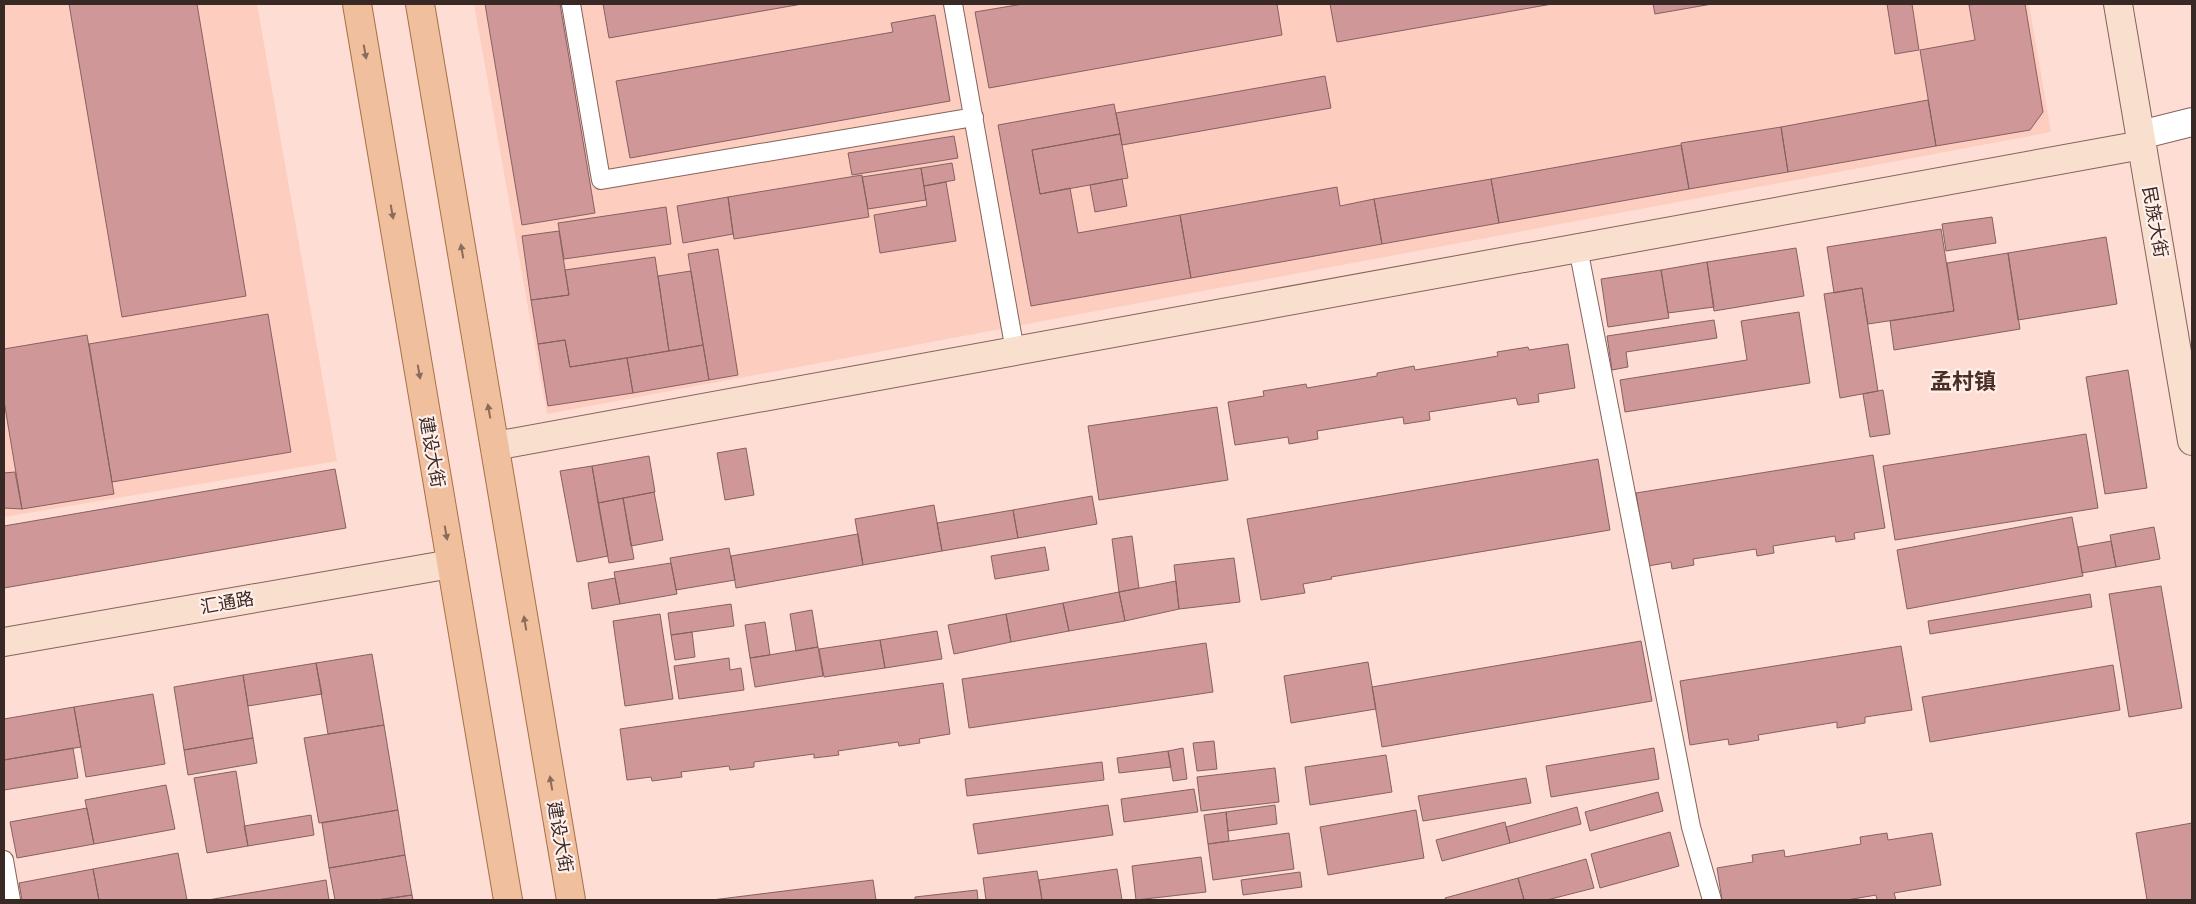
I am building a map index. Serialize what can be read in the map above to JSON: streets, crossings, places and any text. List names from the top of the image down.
{
  "streets": {
    "main road": ["建设大街"],
    "street": ["民族大街", "汇通路"]
  },
  "crossings": [
    ["建设大街", "汇通路"]
  ],
  "districts": ["孟村镇"]
}
